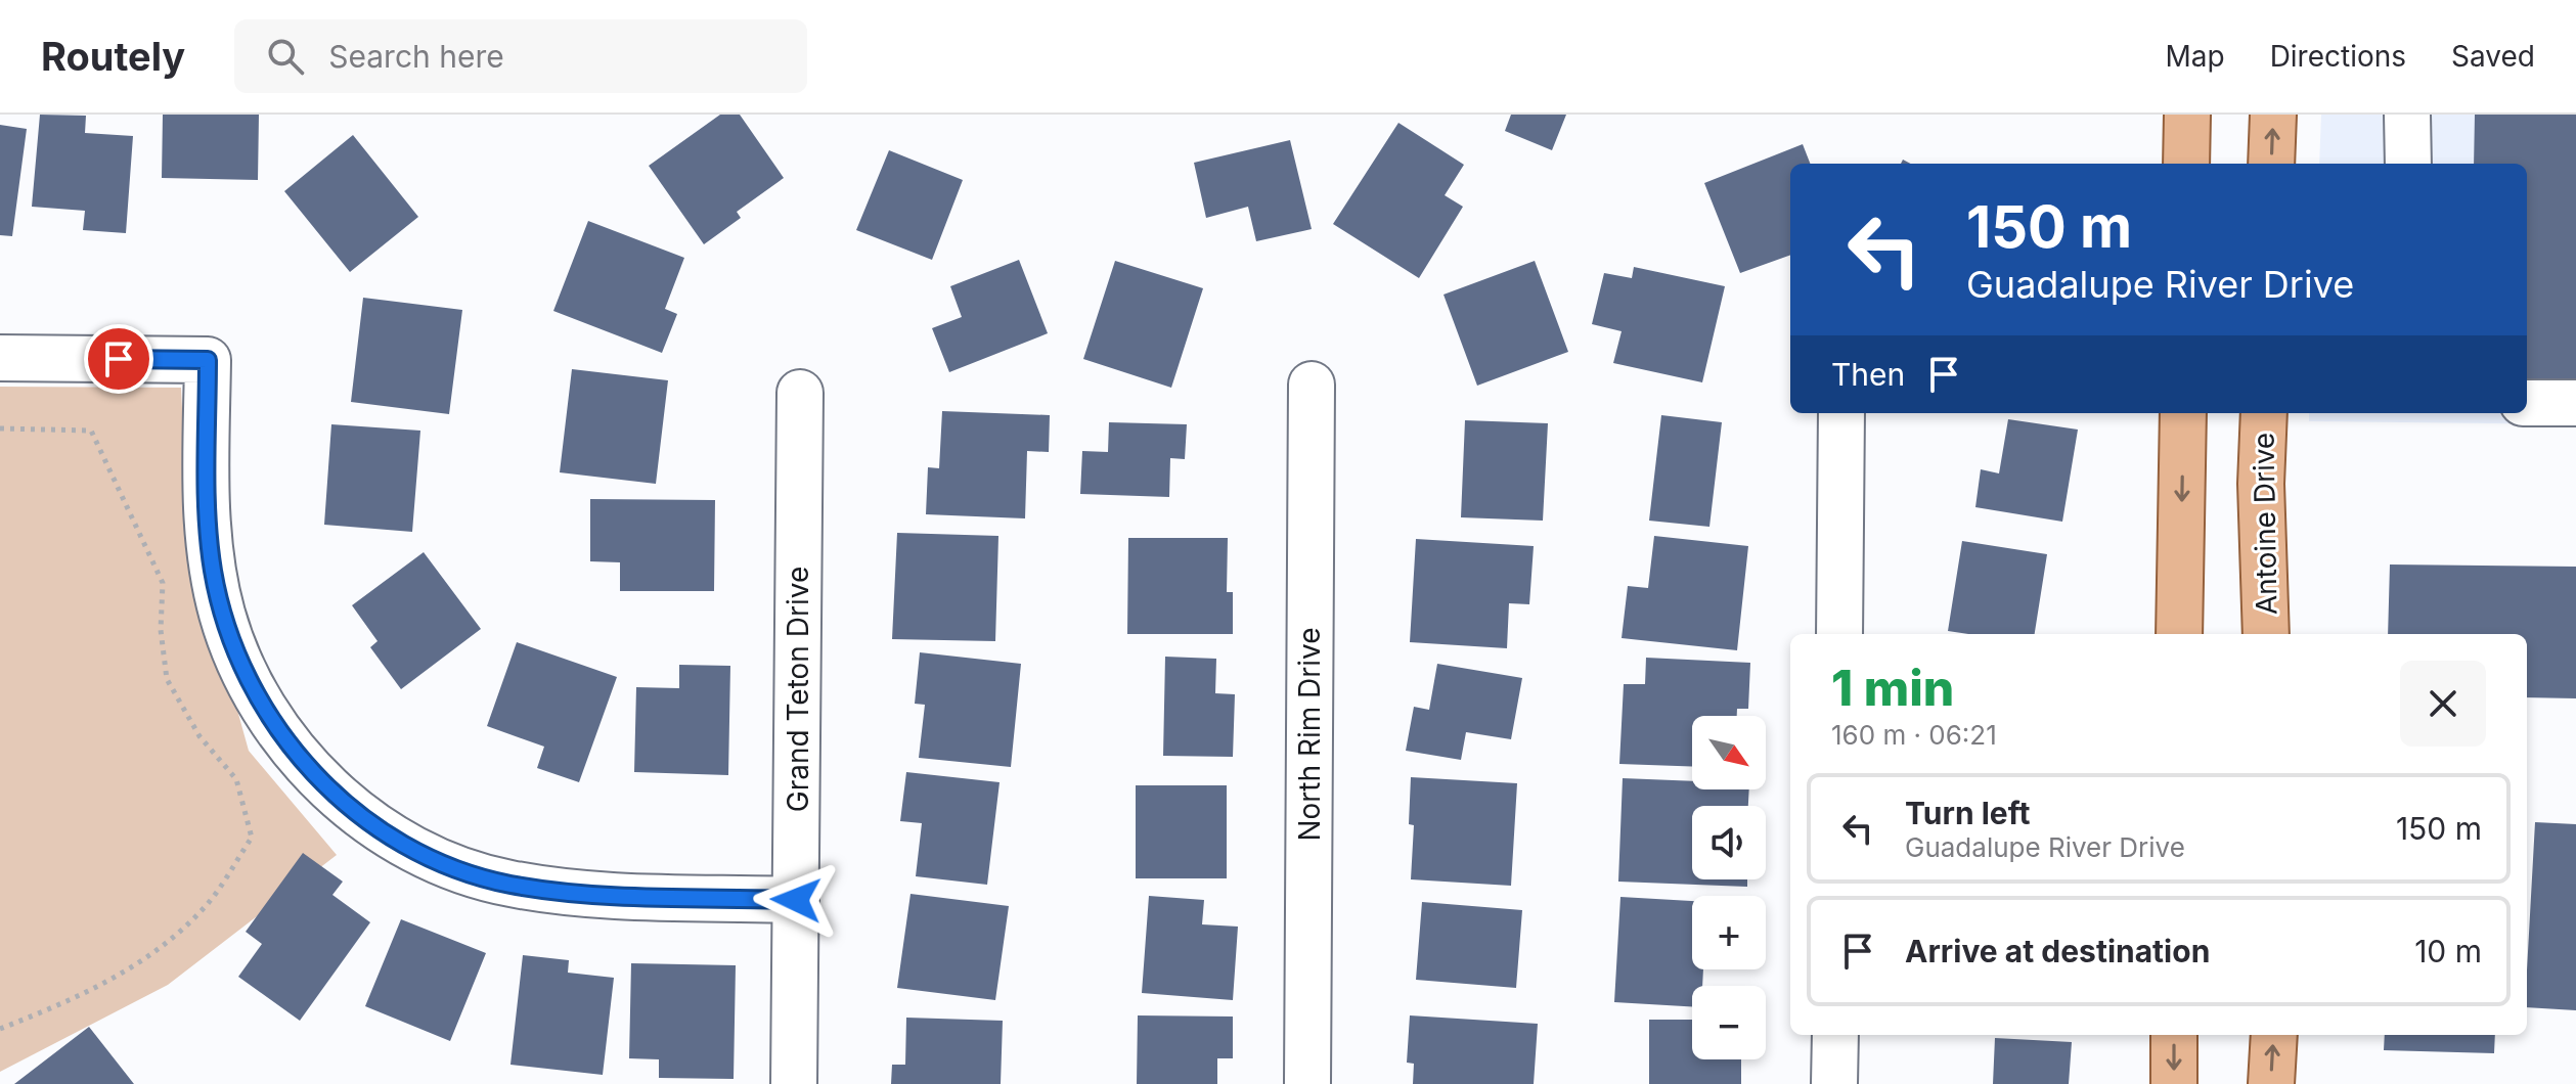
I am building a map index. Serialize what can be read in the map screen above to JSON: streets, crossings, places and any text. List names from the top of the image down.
{
  "streets": {
    "main road": ["Antoine Drive"],
    "street": ["Grand Teton Drive", "North Rim Drive"]
  },
  "north": "bottom right",
  "page": {
    "header": "Routely",
    "search": "Search here",
    "nav": ["Map", "Directions", "Saved"],
    "turn": ["150 m", "Guadalupe River Drive"],
    "then": "Then",
    "heading": ["1 min", "160 m · 06:21"],
    "map_buttons": ["+", "−"],
    "list": [
      {
        "name": "Turn left",
        "note": "Guadalupe River Drive",
        "value": "150 m"
      },
      {
        "name": "Arrive at destination",
        "value": "10 m"
      }
    ]
  }
}
